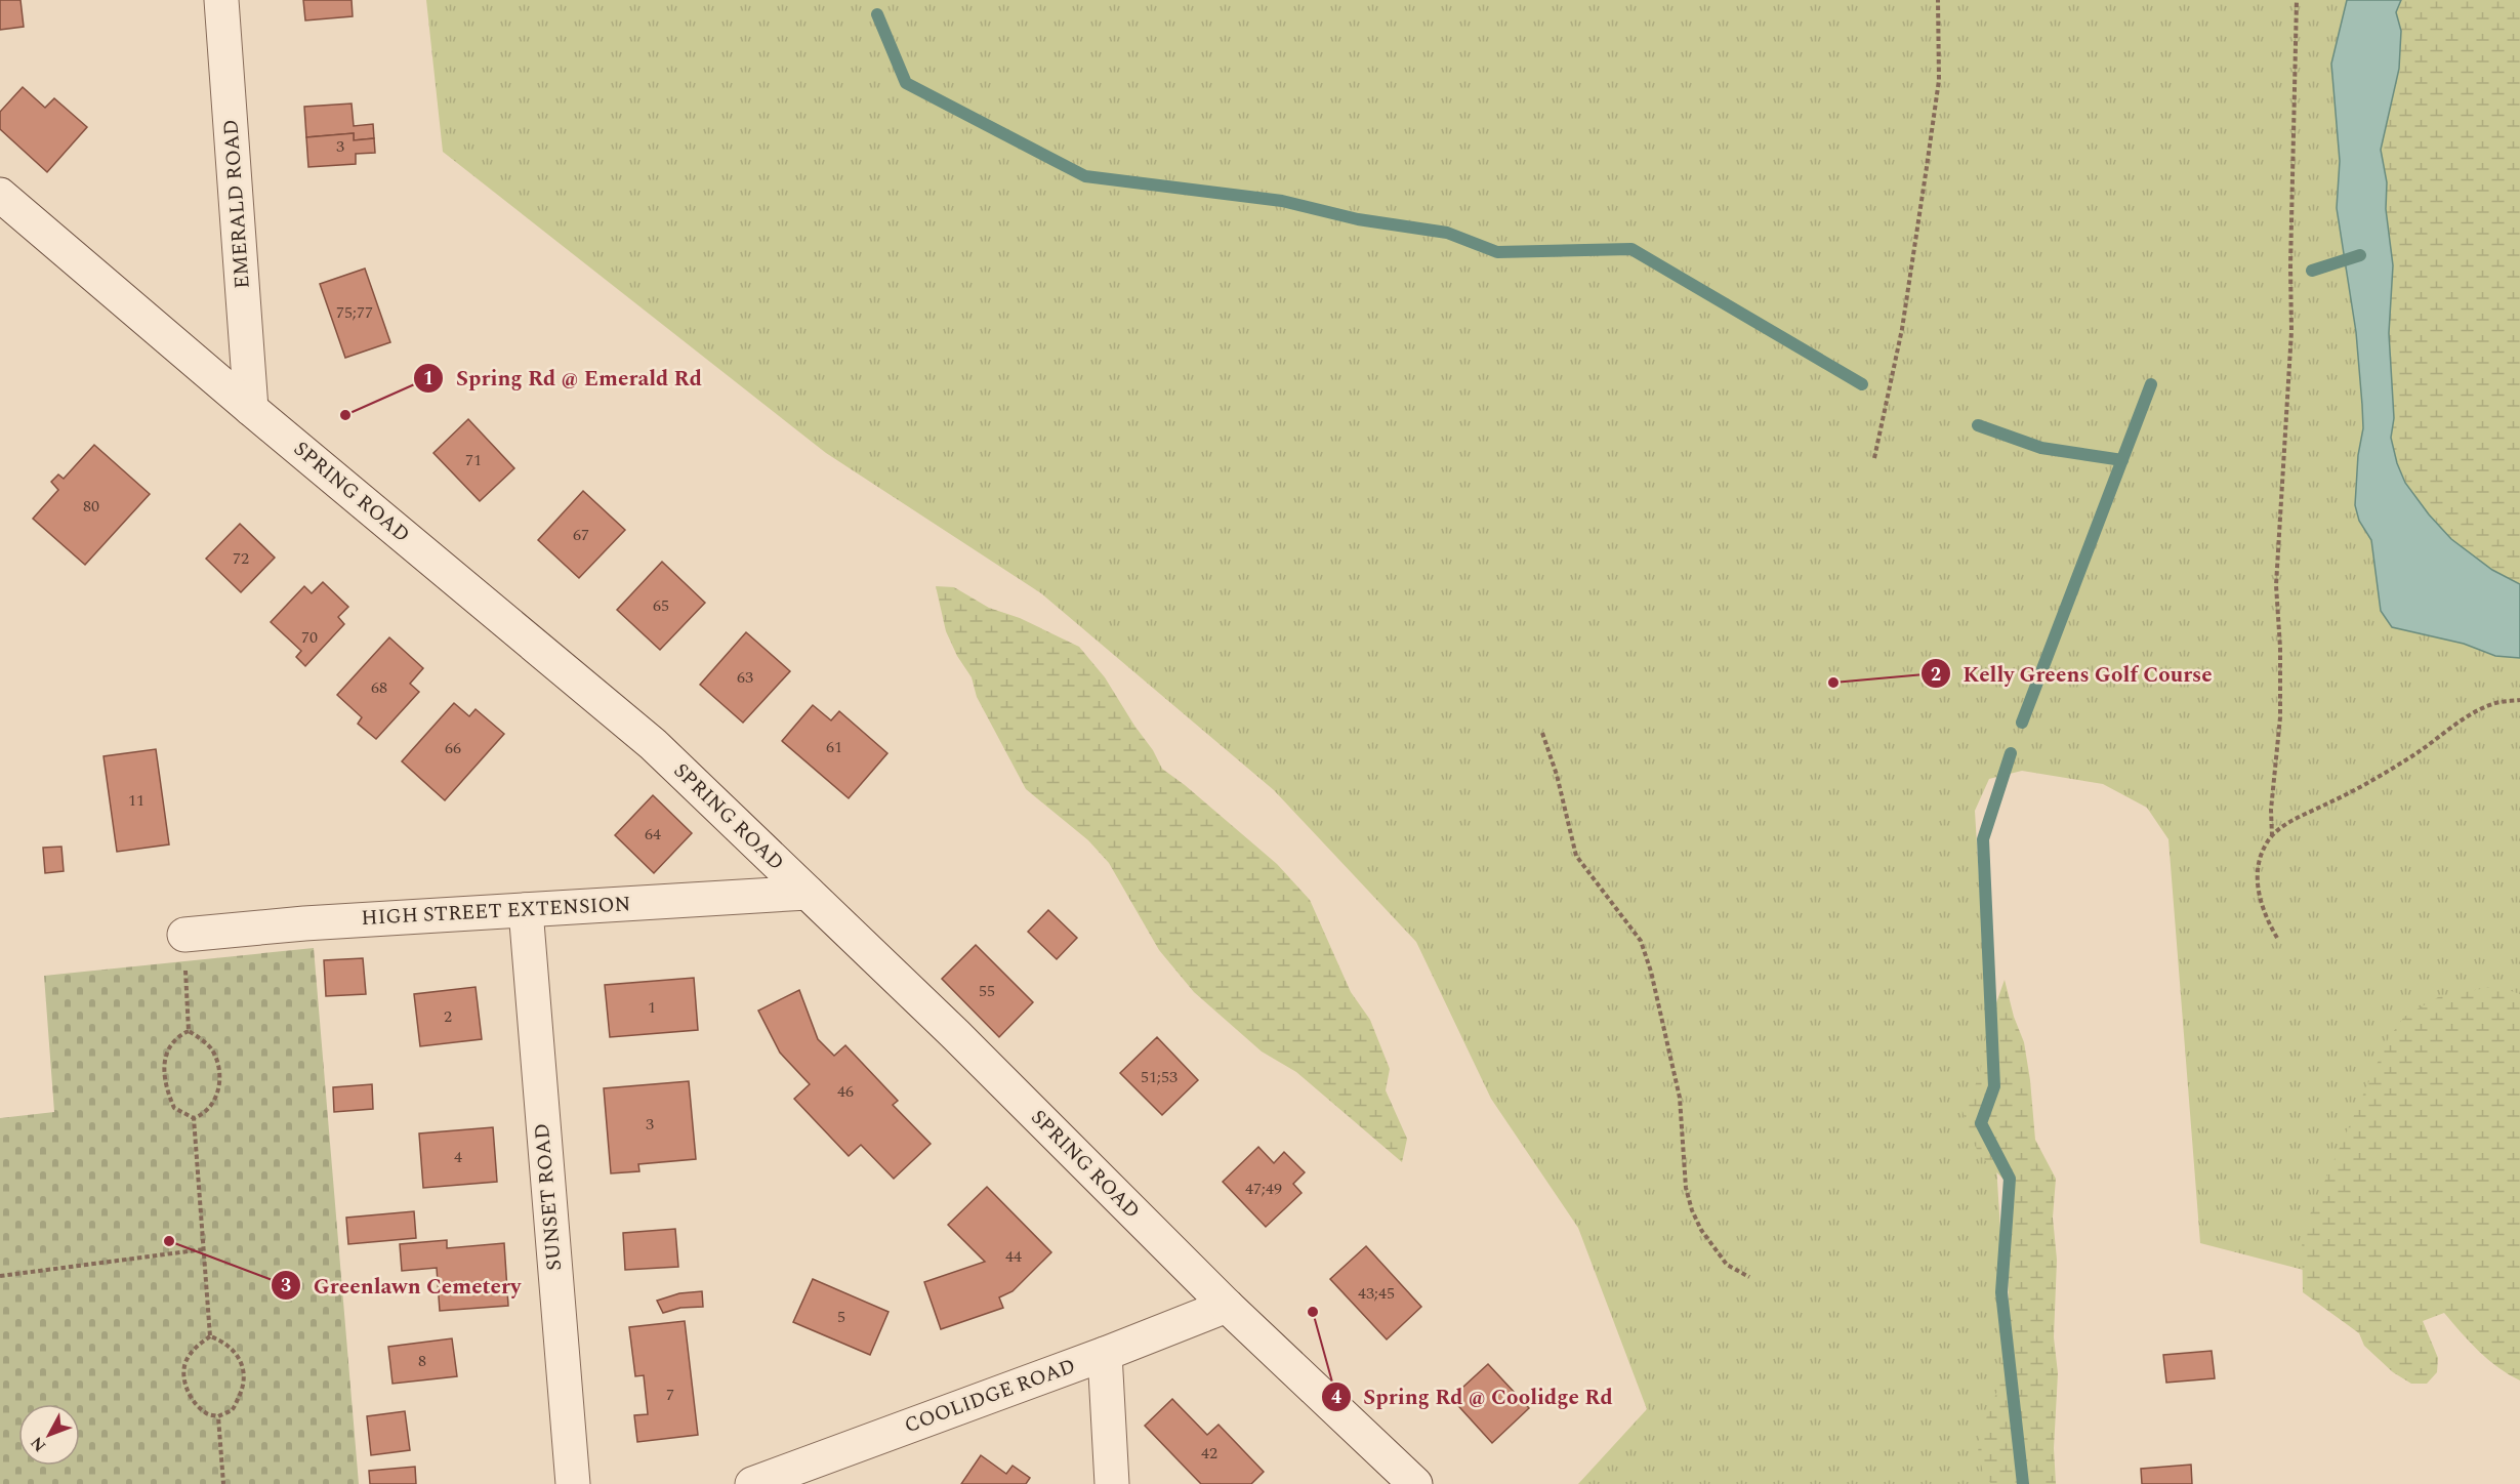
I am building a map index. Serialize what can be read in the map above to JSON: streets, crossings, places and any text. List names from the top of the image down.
{
  "streets": {
    "street": [
      "EMERALD ROAD",
      "SPRING ROAD",
      "HIGH STREET EXTENSION",
      "SUNSET ROAD",
      "COOLIDGE ROAD"
    ]
  },
  "crossings": [
    ["EMERALD ROAD", "SPRING ROAD"],
    ["SPRING ROAD", "HIGH STREET EXTENSION"],
    ["SPRING ROAD", "COOLIDGE ROAD"],
    ["HIGH STREET EXTENSION", "SUNSET ROAD"]
  ],
  "places": [
    "Spring Rd @ Emerald Rd",
    "Kelly Greens Golf Course",
    "Greenlawn Cemetery",
    "Spring Rd @ Coolidge Rd"
  ],
  "house_numbers": [
    "3",
    "75;77",
    "71",
    "80",
    "67",
    "72",
    "65",
    "70",
    "63",
    "68",
    "61",
    "66",
    "11",
    "64",
    "55",
    "1",
    "2",
    "51;53",
    "46",
    "3",
    "4",
    "47;49",
    "44",
    "43;45",
    "5",
    "8",
    "7",
    "42"
  ],
  "north": "bottom left"
}
